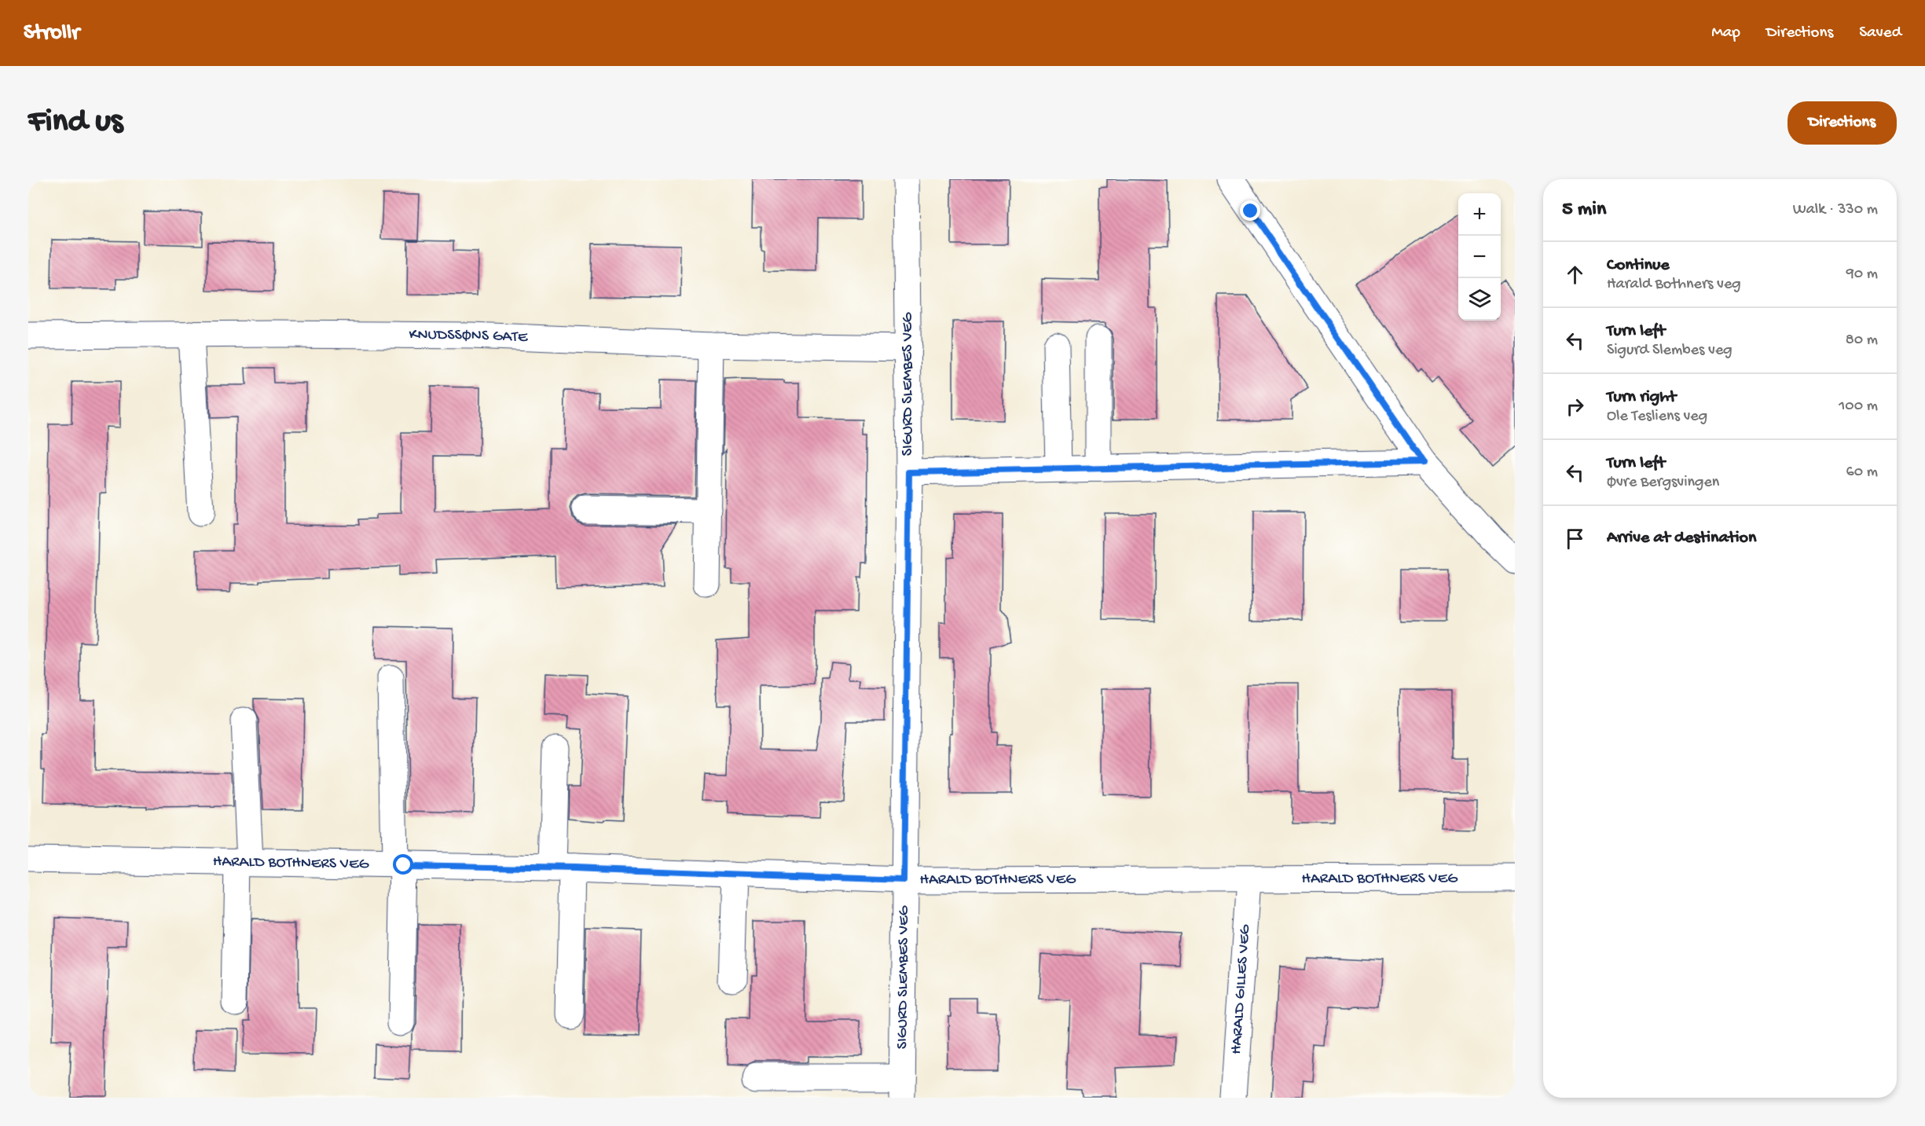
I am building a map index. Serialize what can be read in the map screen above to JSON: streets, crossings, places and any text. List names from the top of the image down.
{
  "streets": {
    "street": [
      "KNUDSSØNS GATE",
      "SIGURD SLEMBES VEG",
      "HARALD BOTHNERS VEG",
      "HARALD GILLES VEG"
    ]
  },
  "crossings": [
    ["KNUDSSØNS GATE", "SIGURD SLEMBES VEG"],
    ["SIGURD SLEMBES VEG", "HARALD BOTHNERS VEG"],
    ["HARALD BOTHNERS VEG", "HARALD GILLES VEG"]
  ],
  "page": {
    "header": "Strollr",
    "nav": ["Map", "Directions", "Saved"],
    "buttons": "Directions",
    "title": "Find us",
    "heading": ["5 min", "Walk · 330 m"],
    "map_buttons": ["+", "−"],
    "list": [
      ["Continue", "Harald Bothners veg", "90 m"],
      ["Turn left", "Sigurd Slembes veg", "80 m"],
      ["Turn right", "Ole Tesliens veg", "100 m"],
      ["Turn left", "Øvre Bergsvingen", "60 m"],
      "Arrive at destination"
    ]
  }
}
